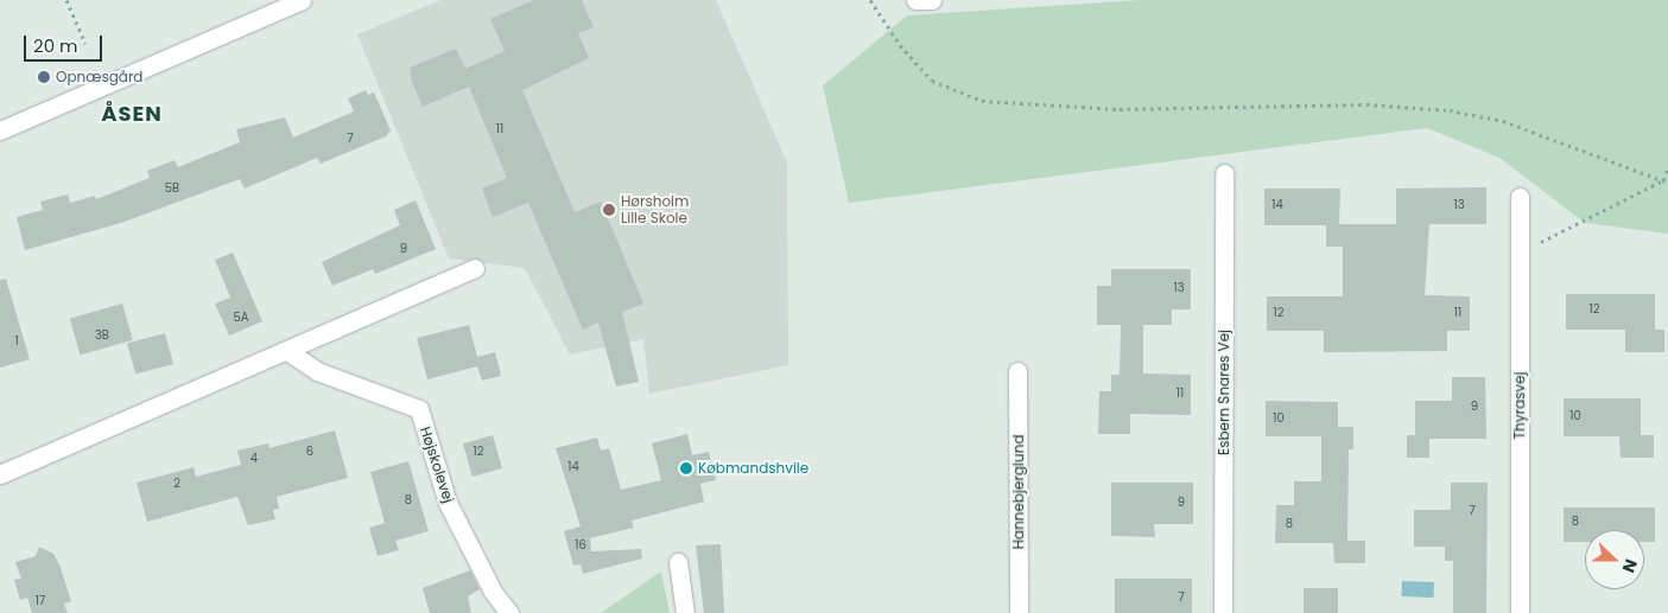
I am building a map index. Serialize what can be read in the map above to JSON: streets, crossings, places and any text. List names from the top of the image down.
{
  "streets": {
    "street": [
      "Esbern Snares Vej",
      "Thyrasvej",
      "Højskolevej",
      "Hannebjerglund"
    ]
  },
  "districts": ["ÅSEN"],
  "places": ["Opnæsgård", "Hørsholm Lille Skole", "Købmandshvile"],
  "house_numbers": [
    "11",
    "7",
    "5B",
    "14",
    "13",
    "9",
    "13",
    "12",
    "12",
    "11",
    "5A",
    "3B",
    "1",
    "11",
    "9",
    "10",
    "10",
    "6",
    "12",
    "4",
    "14",
    "2",
    "8",
    "9",
    "7",
    "8",
    "8",
    "16",
    "7",
    "17"
  ],
  "scale_bar": "20 m",
  "north": "right"
}
